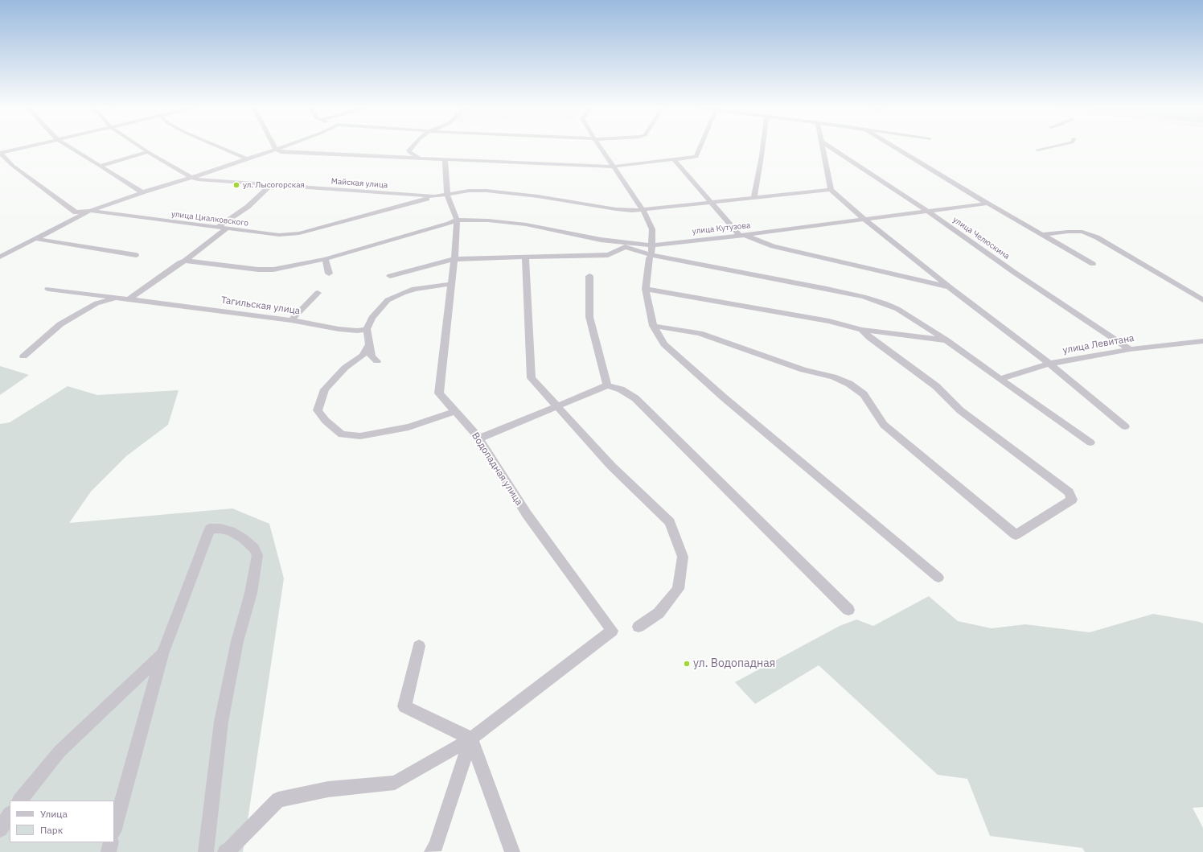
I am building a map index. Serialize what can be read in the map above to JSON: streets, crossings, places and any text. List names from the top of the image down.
{
  "streets": {
    "street": [
      "Майская улица",
      "улица Циалковского",
      "улица Кутузова",
      "улица Челюскина",
      "Тагильская улица",
      "улица Левитана",
      "Водопадная улица"
    ]
  },
  "crossings": [
    ["Майская улица", "улица Циалковского"],
    ["Майская улица", "Водопадная улица"],
    ["улица Кутузова", "улица Челюскина"],
    ["улица Кутузова", "Водопадная улица"],
    ["улица Челюскина", "улица Левитана"]
  ],
  "places": ["ул. Лысогорская", "ул. Водопадная"],
  "legend": ["Улица", "Парк"]
}
